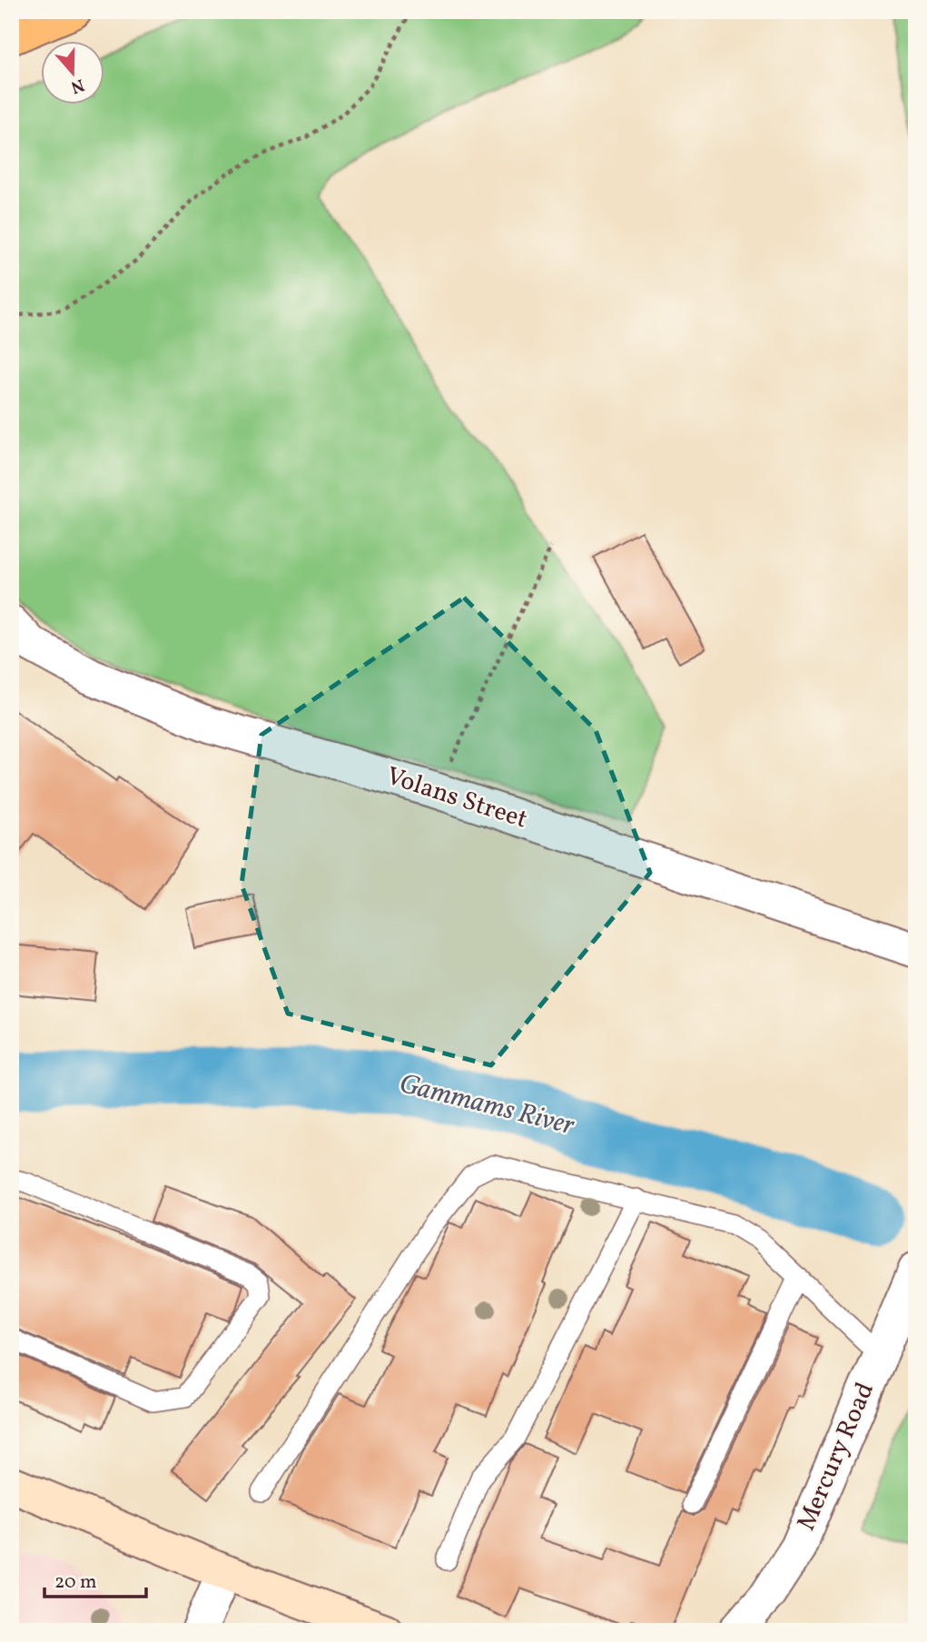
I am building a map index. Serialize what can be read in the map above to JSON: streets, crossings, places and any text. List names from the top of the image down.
{
  "streets": {
    "street": ["Volans Street", "Mercury Road"]
  },
  "water": ["Gammams River"],
  "scale_bar": "20 m",
  "north": "bottom"
}
